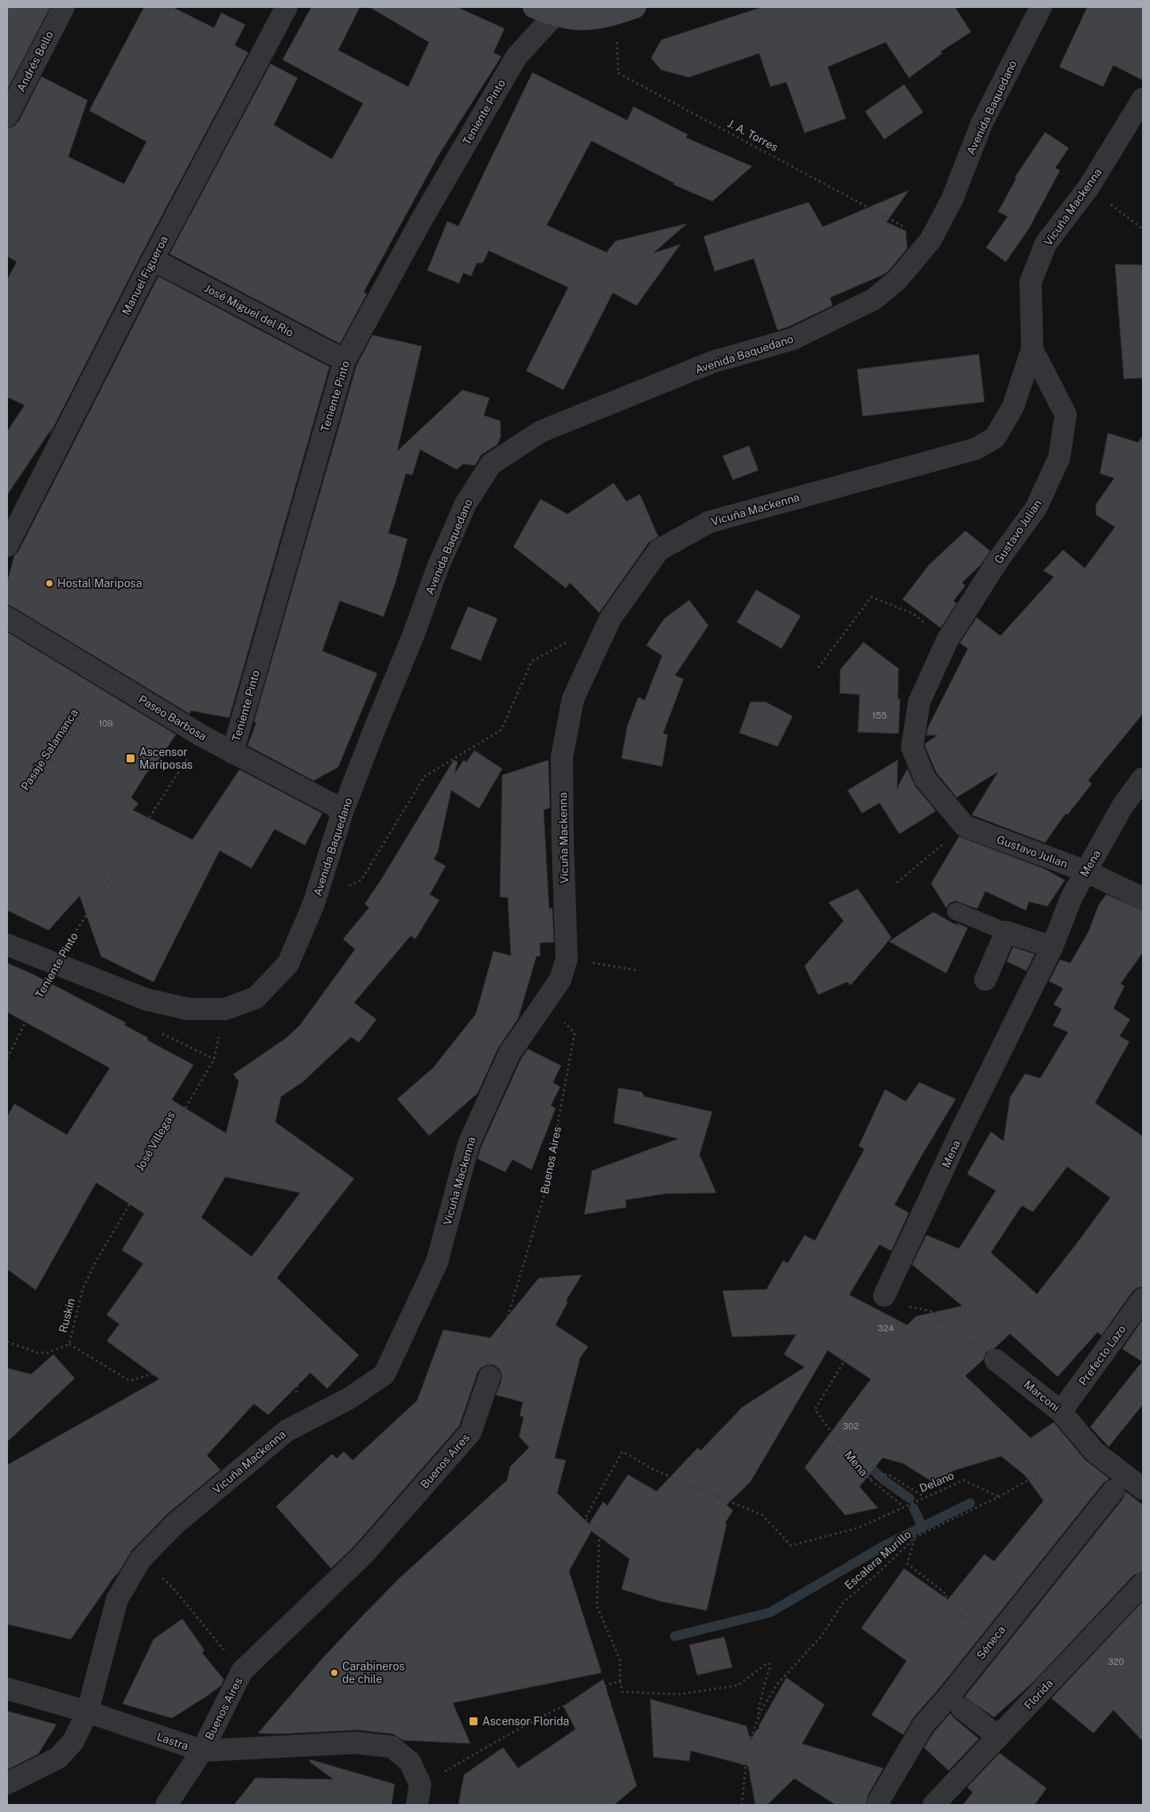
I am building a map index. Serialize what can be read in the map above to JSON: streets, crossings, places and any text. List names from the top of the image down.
{
  "streets": {
    "street": [
      "Andrés Bello",
      "Avenida Baquedano",
      "Teniente Pinto",
      "Vicuña Mackenna",
      "Manuel Figueroa",
      "José Miguel del Río",
      "Gustavo Julian",
      "Paseo Barbosa",
      "Mena",
      "Buenos Aires",
      "Prefecto Lazo",
      "Marconi",
      "Séneca",
      "Florida",
      "Lastra"
    ],
    "path": [
      "J. A. Torres",
      "Pasaje Salamanca",
      "José Villegas",
      "Ruskin",
      "Delano",
      "Escalera Murillo"
    ]
  },
  "crossings": [
    ["Avenida Baquedano", "Teniente Pinto"],
    ["Avenida Baquedano", "J. A. Torres"],
    ["Avenida Baquedano", "Paseo Barbosa"],
    ["Teniente Pinto", "José Miguel del Río"],
    ["Teniente Pinto", "Paseo Barbosa"],
    ["Vicuña Mackenna", "Gustavo Julian"],
    ["Vicuña Mackenna", "Buenos Aires"],
    ["Vicuña Mackenna", "Lastra"],
    ["Manuel Figueroa", "José Miguel del Río"],
    ["Gustavo Julian", "Mena"],
    ["Paseo Barbosa", "Pasaje Salamanca"],
    ["Mena", "Delano"],
    ["José Villegas", "Ruskin"],
    ["Buenos Aires", "Lastra"],
    ["Prefecto Lazo", "Marconi"],
    ["Marconi", "Escalera Murillo"],
    ["Delano", "Escalera Murillo"]
  ],
  "places": {
    "other": ["Hostal Mariposa", "Carabineros de chile"],
    "transit": ["Ascensor Mariposas", "Ascensor Florida"]
  },
  "house_numbers": [
    "155",
    "109",
    "324",
    "302",
    "320"
  ]
}
